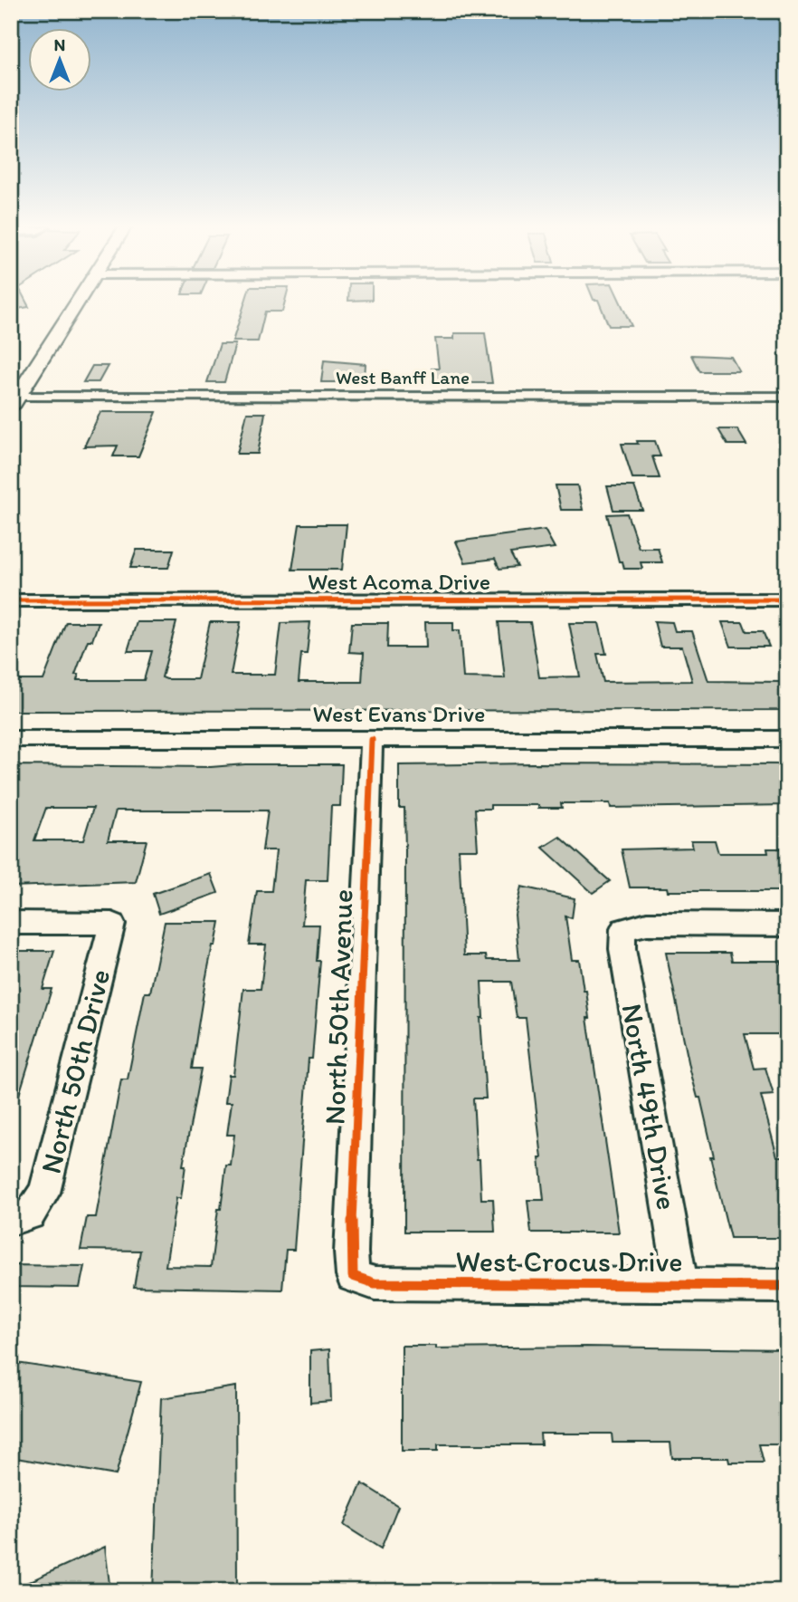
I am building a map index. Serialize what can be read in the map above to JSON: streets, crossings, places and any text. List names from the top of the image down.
{
  "streets": {
    "street": [
      "West Banff Lane",
      "West Acoma Drive",
      "West Evans Drive",
      "North 50th Avenue",
      "North 50th Drive",
      "North 49th Drive",
      "West Crocus Drive"
    ]
  },
  "crossings": [
    ["West Evans Drive", "North 50th Avenue"],
    ["North 50th Avenue", "West Crocus Drive"],
    ["North 49th Drive", "West Crocus Drive"]
  ],
  "north": "top"
}
